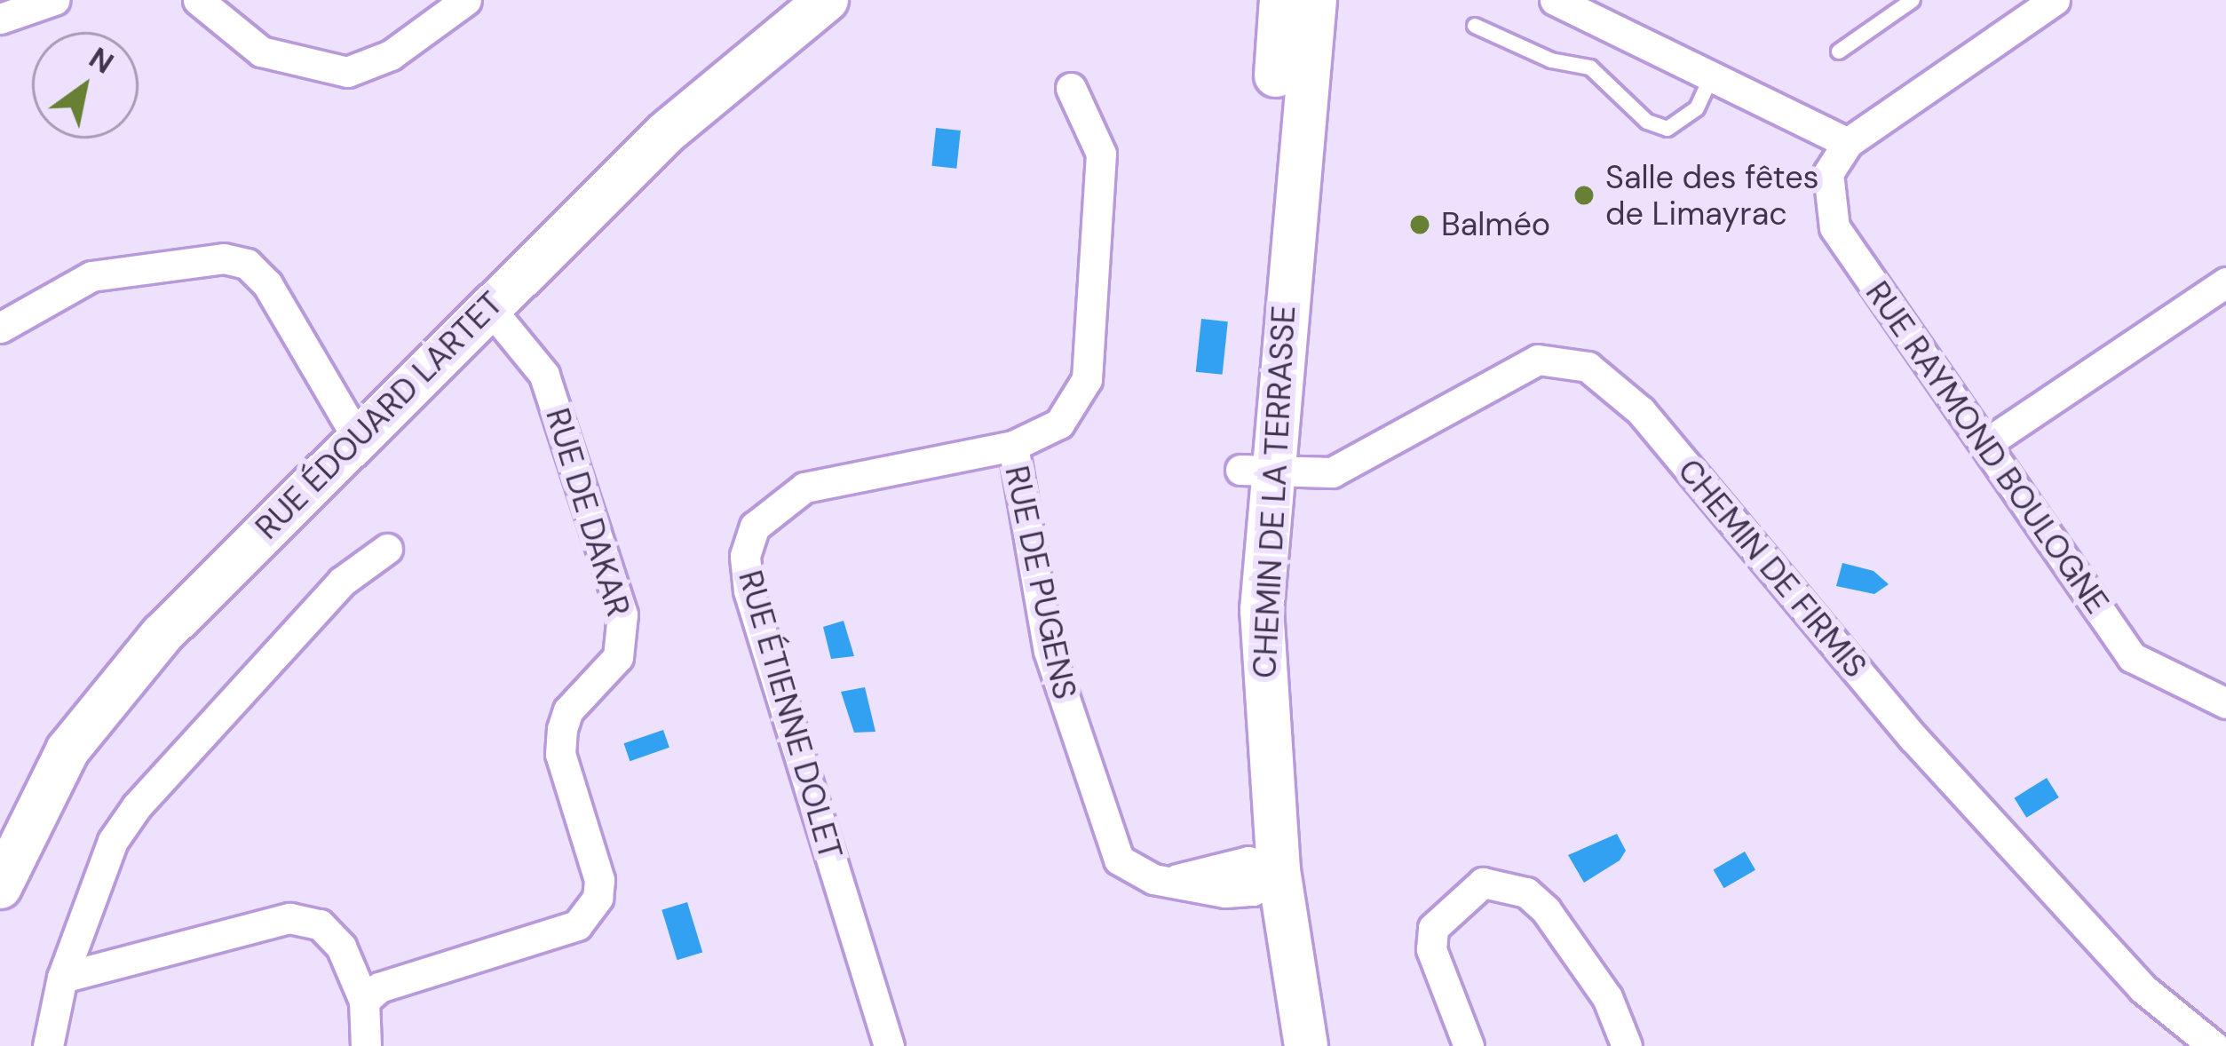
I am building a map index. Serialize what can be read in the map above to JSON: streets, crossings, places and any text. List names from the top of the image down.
{
  "streets": {
    "street": [
      "RUE ÉDOUARD LARTET",
      "RUE RAYMOND BOULOGNE",
      "CHEMIN DE LA TERRASSE",
      "RUE DE DAKAR",
      "CHEMIN DE FIRMIS",
      "RUE DE PUGENS",
      "RUE ÉTIENNE DOLET"
    ]
  },
  "crossings": [
    ["RUE ÉDOUARD LARTET", "RUE DE DAKAR"],
    ["CHEMIN DE LA TERRASSE", "CHEMIN DE FIRMIS"],
    ["CHEMIN DE LA TERRASSE", "RUE DE PUGENS"],
    ["RUE DE PUGENS", "RUE ÉTIENNE DOLET"]
  ],
  "places": ["Salle des fêtes de Limayrac", "Balméo"],
  "north": "top right"
}
